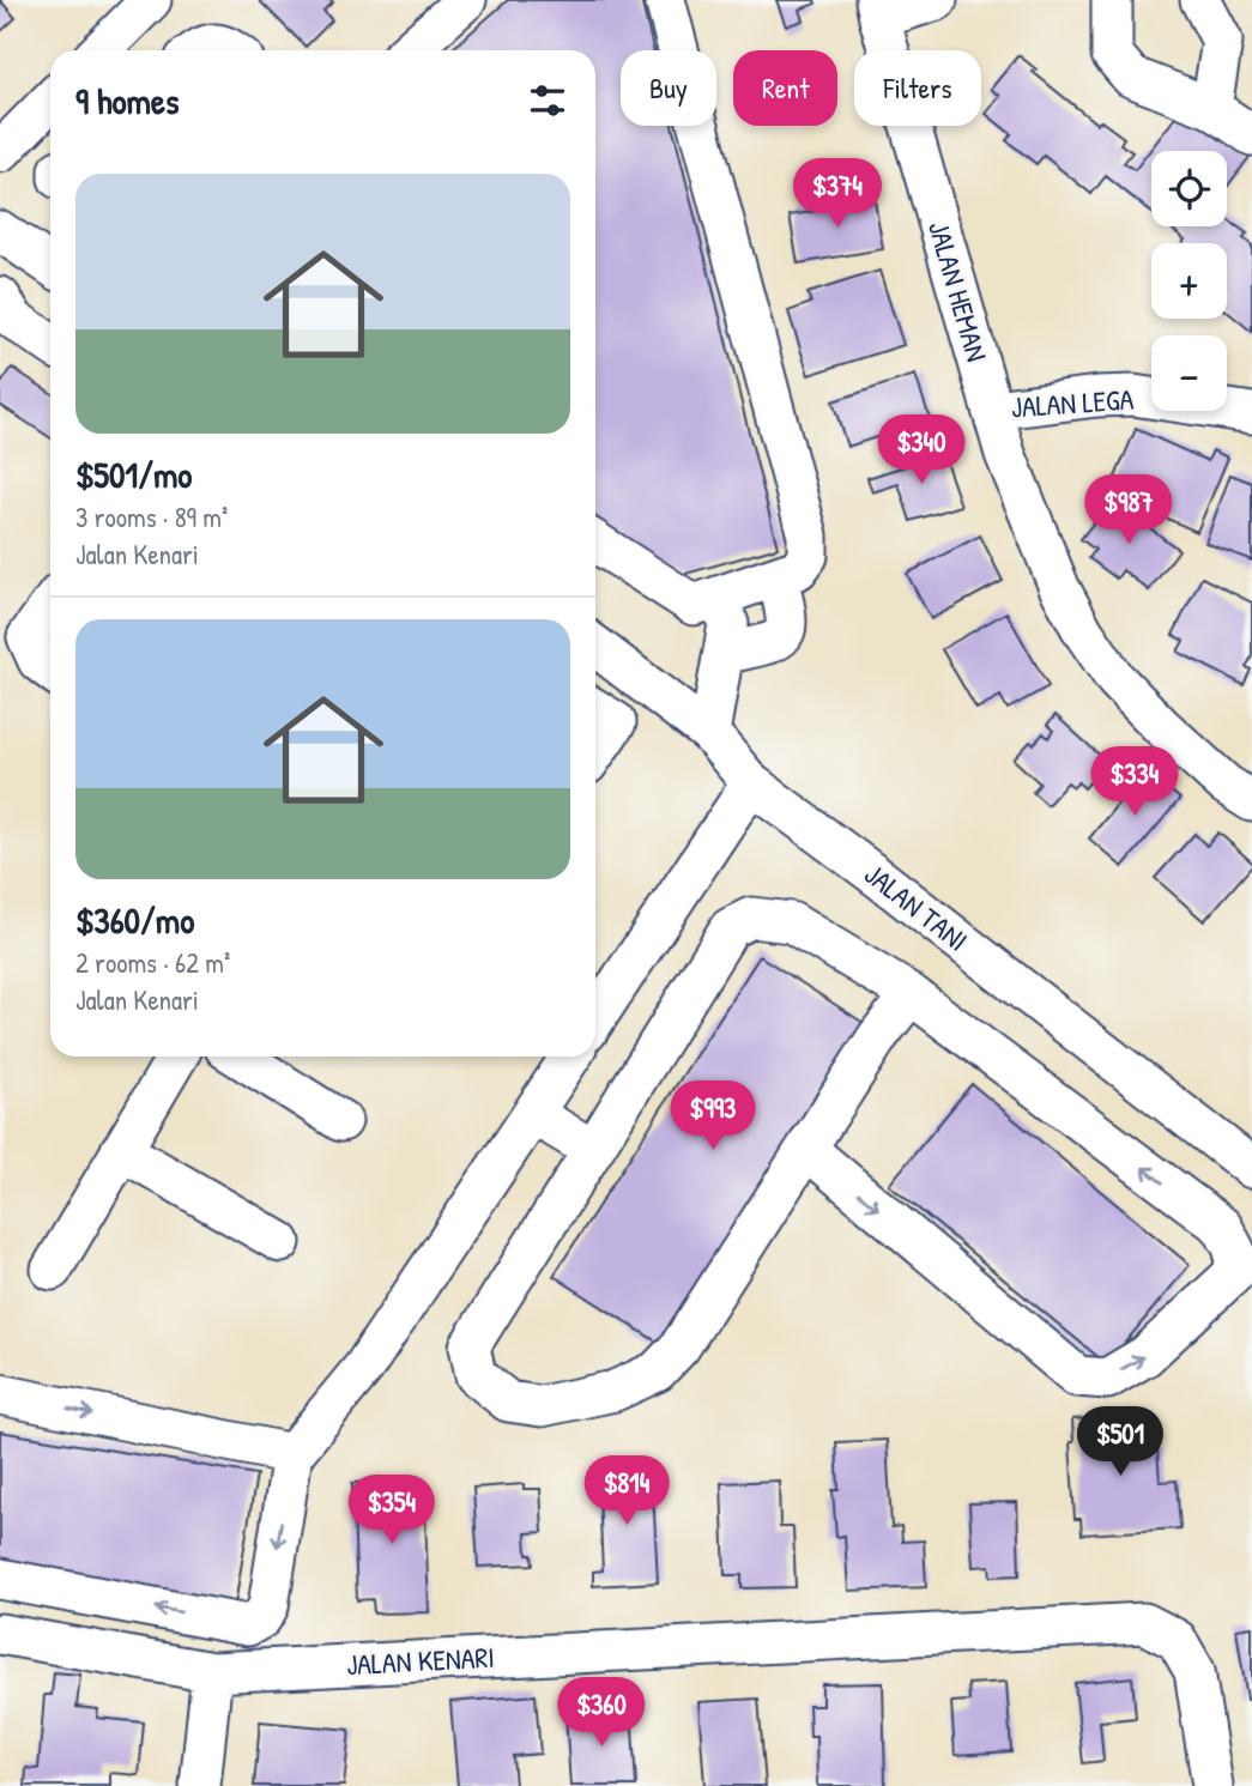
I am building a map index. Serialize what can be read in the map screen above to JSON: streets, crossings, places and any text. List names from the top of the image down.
{
  "streets": {
    "street": [
      "JALAN HEMAN",
      "JALAN LEGA",
      "JALAN TANI",
      "JALAN KENARI"
    ]
  },
  "crossings": [
    ["JALAN HEMAN", "JALAN LEGA"]
  ],
  "page": {
    "chip": ["Buy", "Rent", "Filters"],
    "heading": "9 homes",
    "map_buttons": ["+", "−"],
    "list": [
      {
        "name": "$501/mo",
        "note": "3 rooms · 89 m² · Jalan Kenari"
      },
      {
        "name": "$360/mo",
        "note": "2 rooms · 62 m² · Jalan Kenari"
      }
    ],
    "price": [
      "$374",
      "$340",
      "$987",
      "$334",
      "$993",
      "$501",
      "$814",
      "$354",
      "$360"
    ]
  }
}
